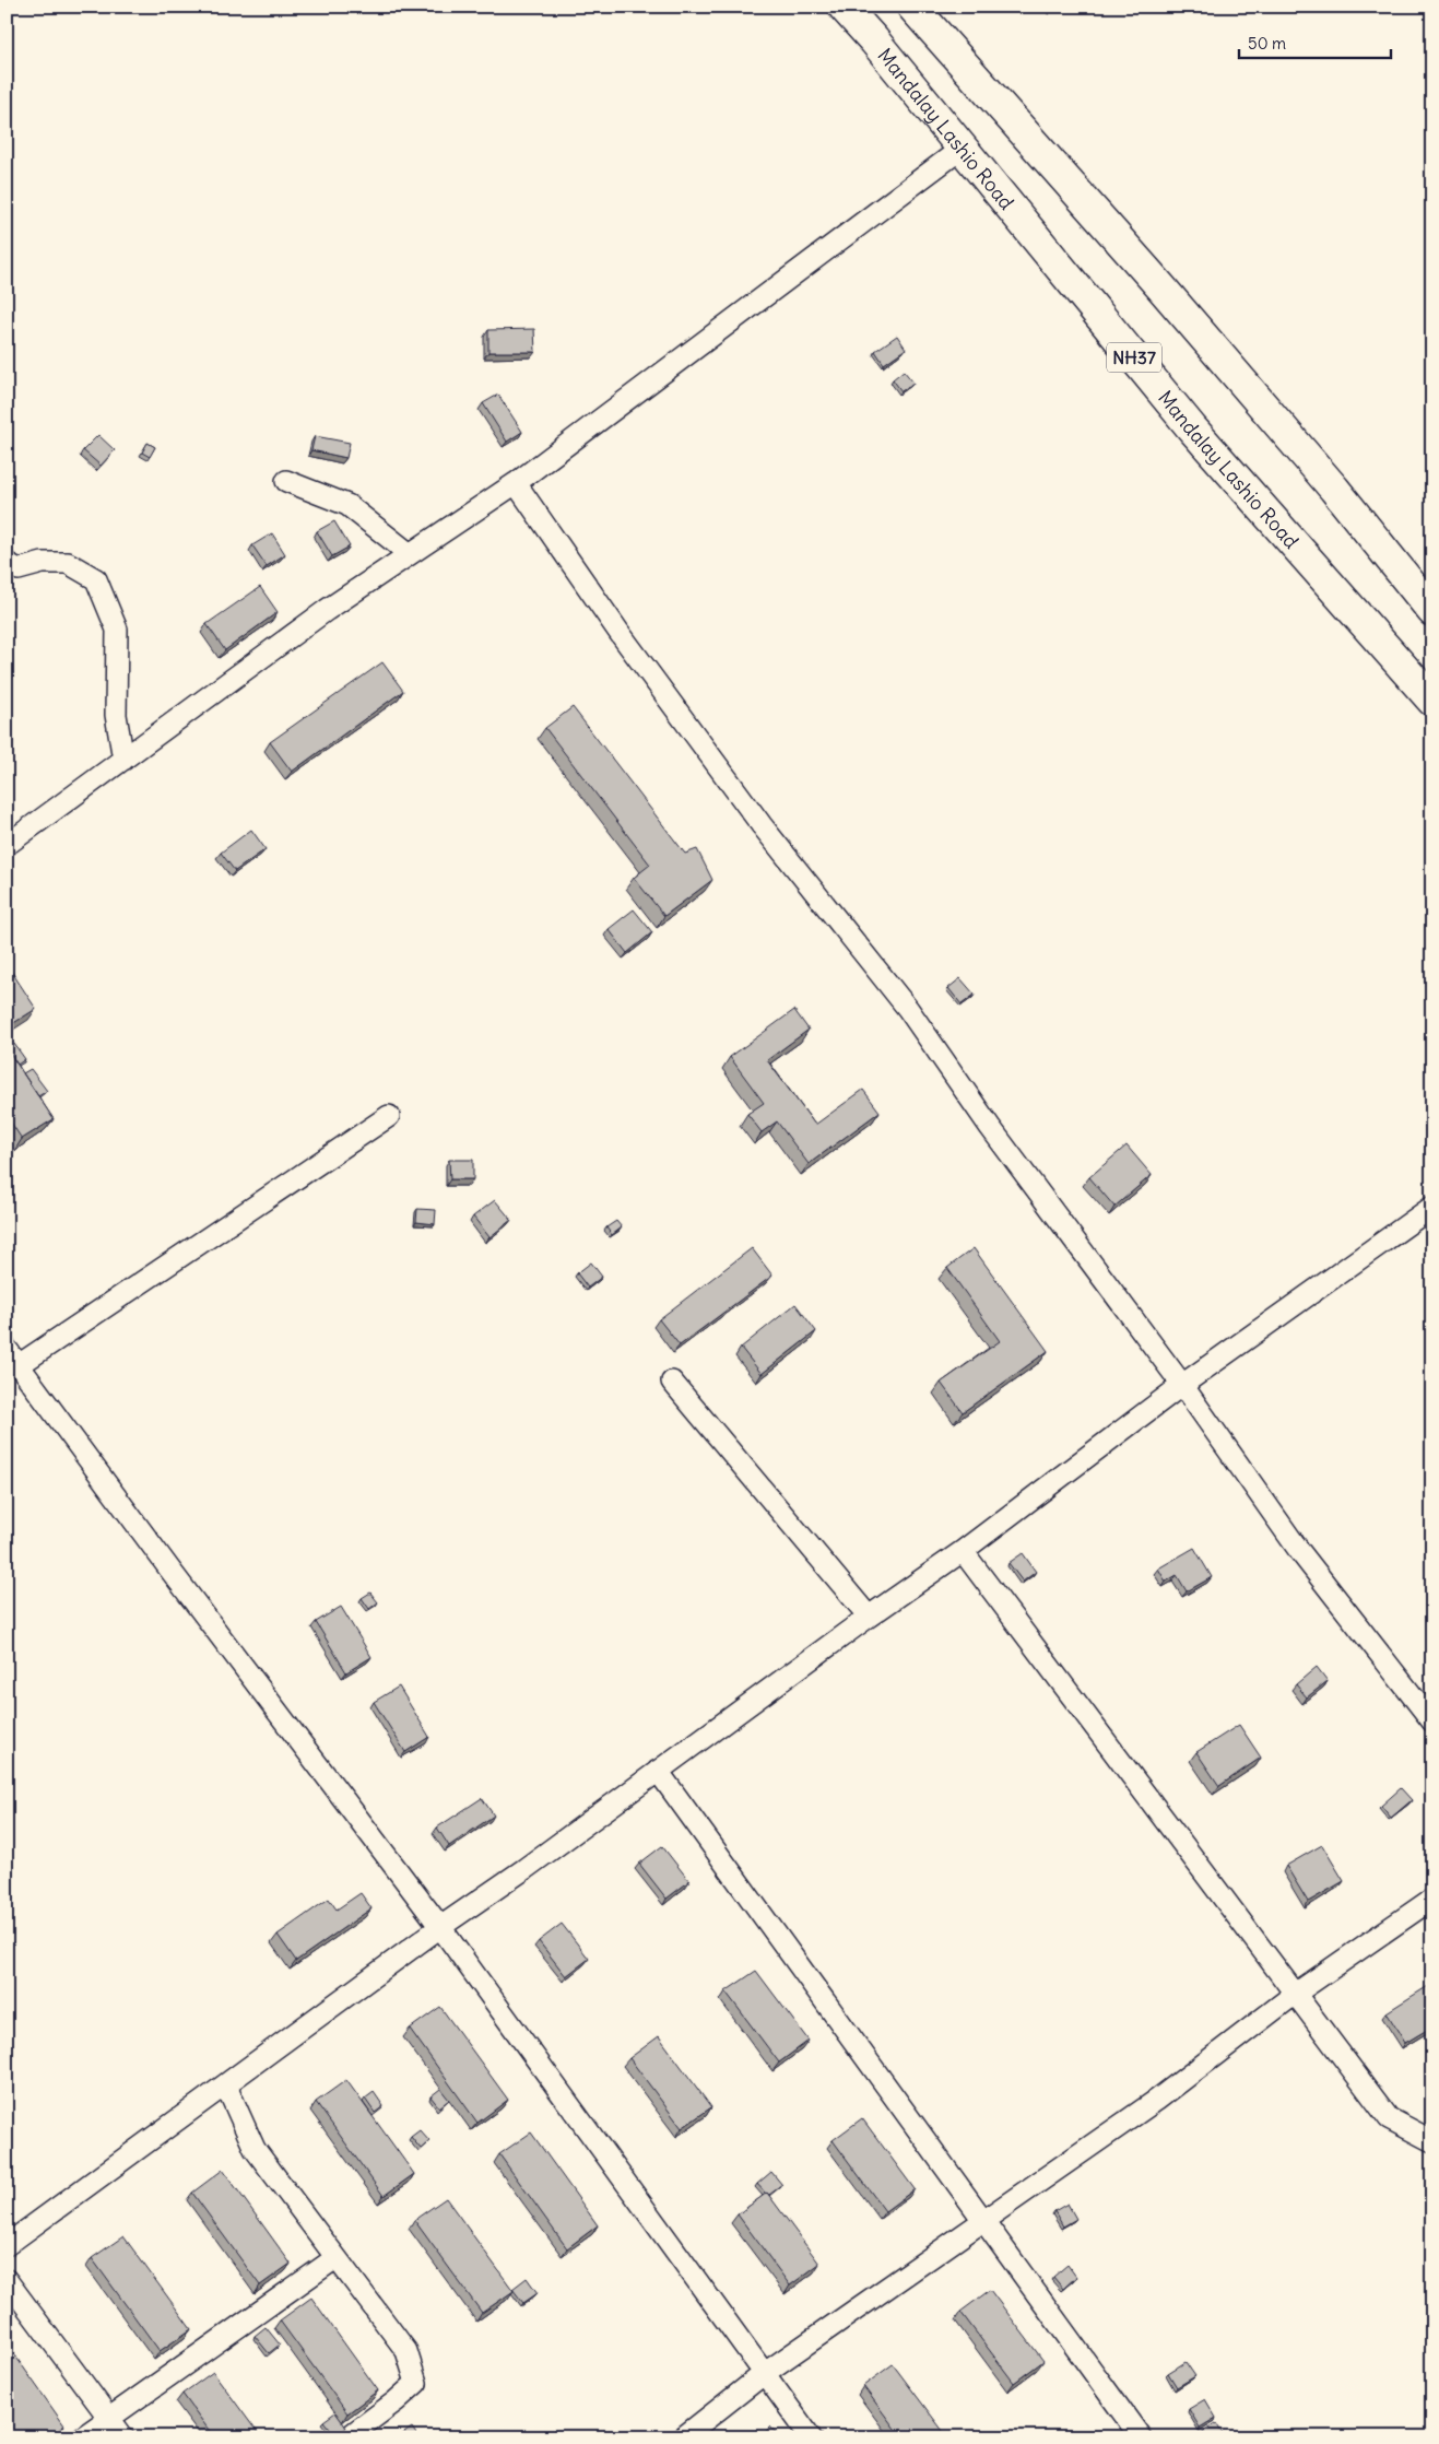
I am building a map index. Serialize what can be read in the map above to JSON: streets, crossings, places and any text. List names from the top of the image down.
{
  "streets": {
    "highway": ["Mandalay Lashio Road", "NH37"]
  },
  "scale_bar": "50 m"
}
